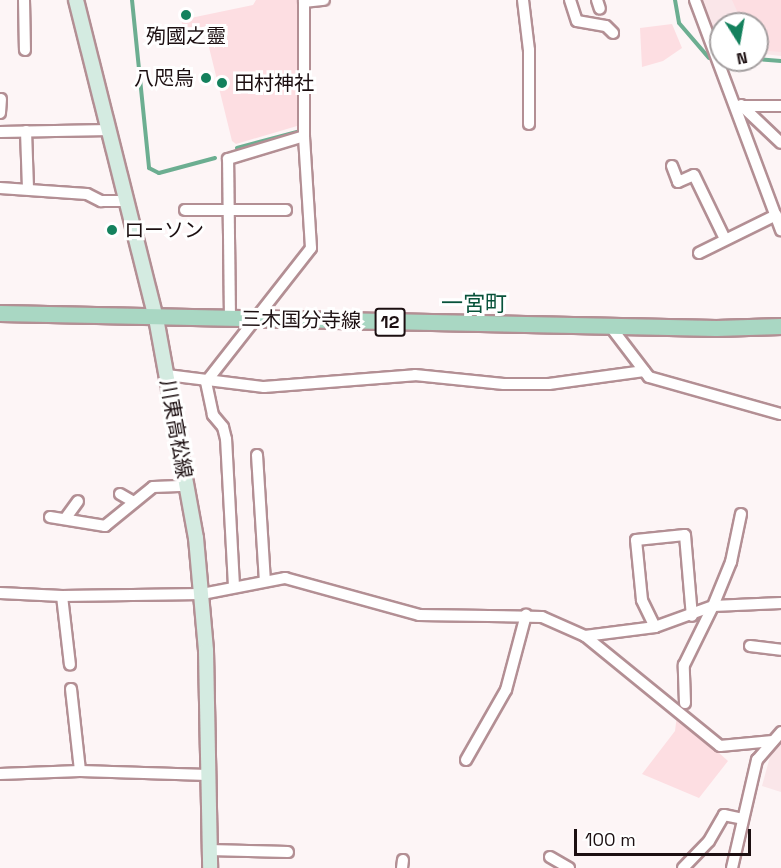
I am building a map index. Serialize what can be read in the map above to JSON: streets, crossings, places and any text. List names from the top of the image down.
{
  "streets": {
    "main road": ["三木国分寺線", "12", "川東高松線"]
  },
  "crossings": [
    ["三木国分寺線", "川東高松線"]
  ],
  "districts": ["一宮町"],
  "places": [
    "殉國之靈",
    "八咫烏",
    "田村神社",
    "ローソン"
  ],
  "scale_bar": "100 m",
  "north": "bottom"
}
